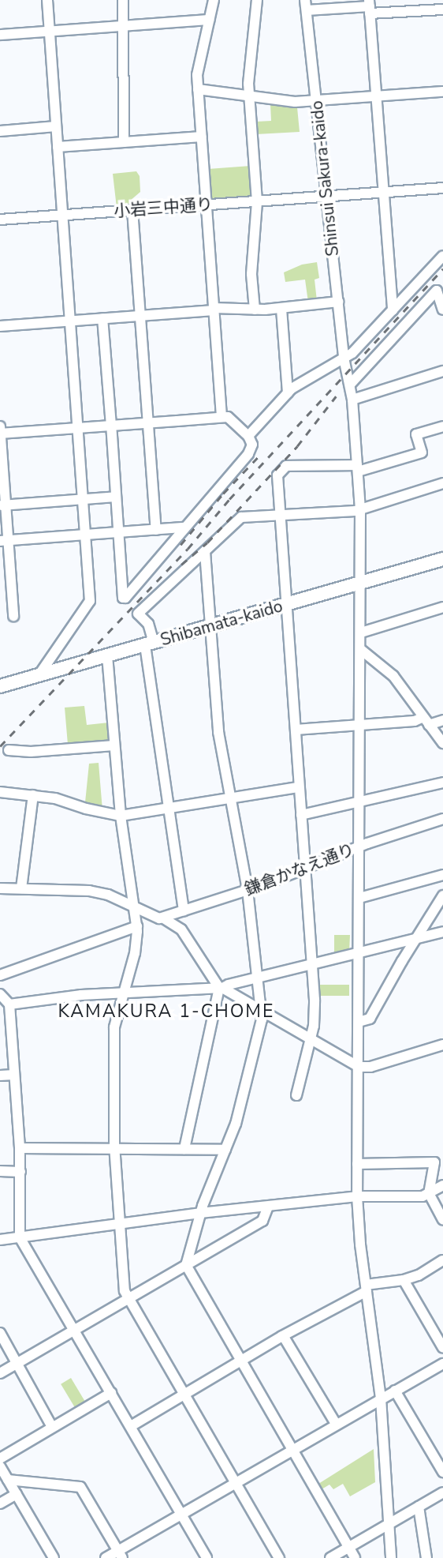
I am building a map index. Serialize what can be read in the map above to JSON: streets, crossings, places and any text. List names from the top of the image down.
{
  "streets": {
    "main road": ["Shibamata-kaido"],
    "street": ["Shinsui Sakura-kaido", "小岩三中通り", "鎌倉かなえ通り"]
  },
  "crossings": [
    ["Shinsui Sakura-kaido", "小岩三中通り"],
    ["Shinsui Sakura-kaido", "Shibamata-kaido"],
    ["Shinsui Sakura-kaido", "鎌倉かなえ通り"]
  ],
  "districts": ["KAMAKURA 1-CHOME"]
}
